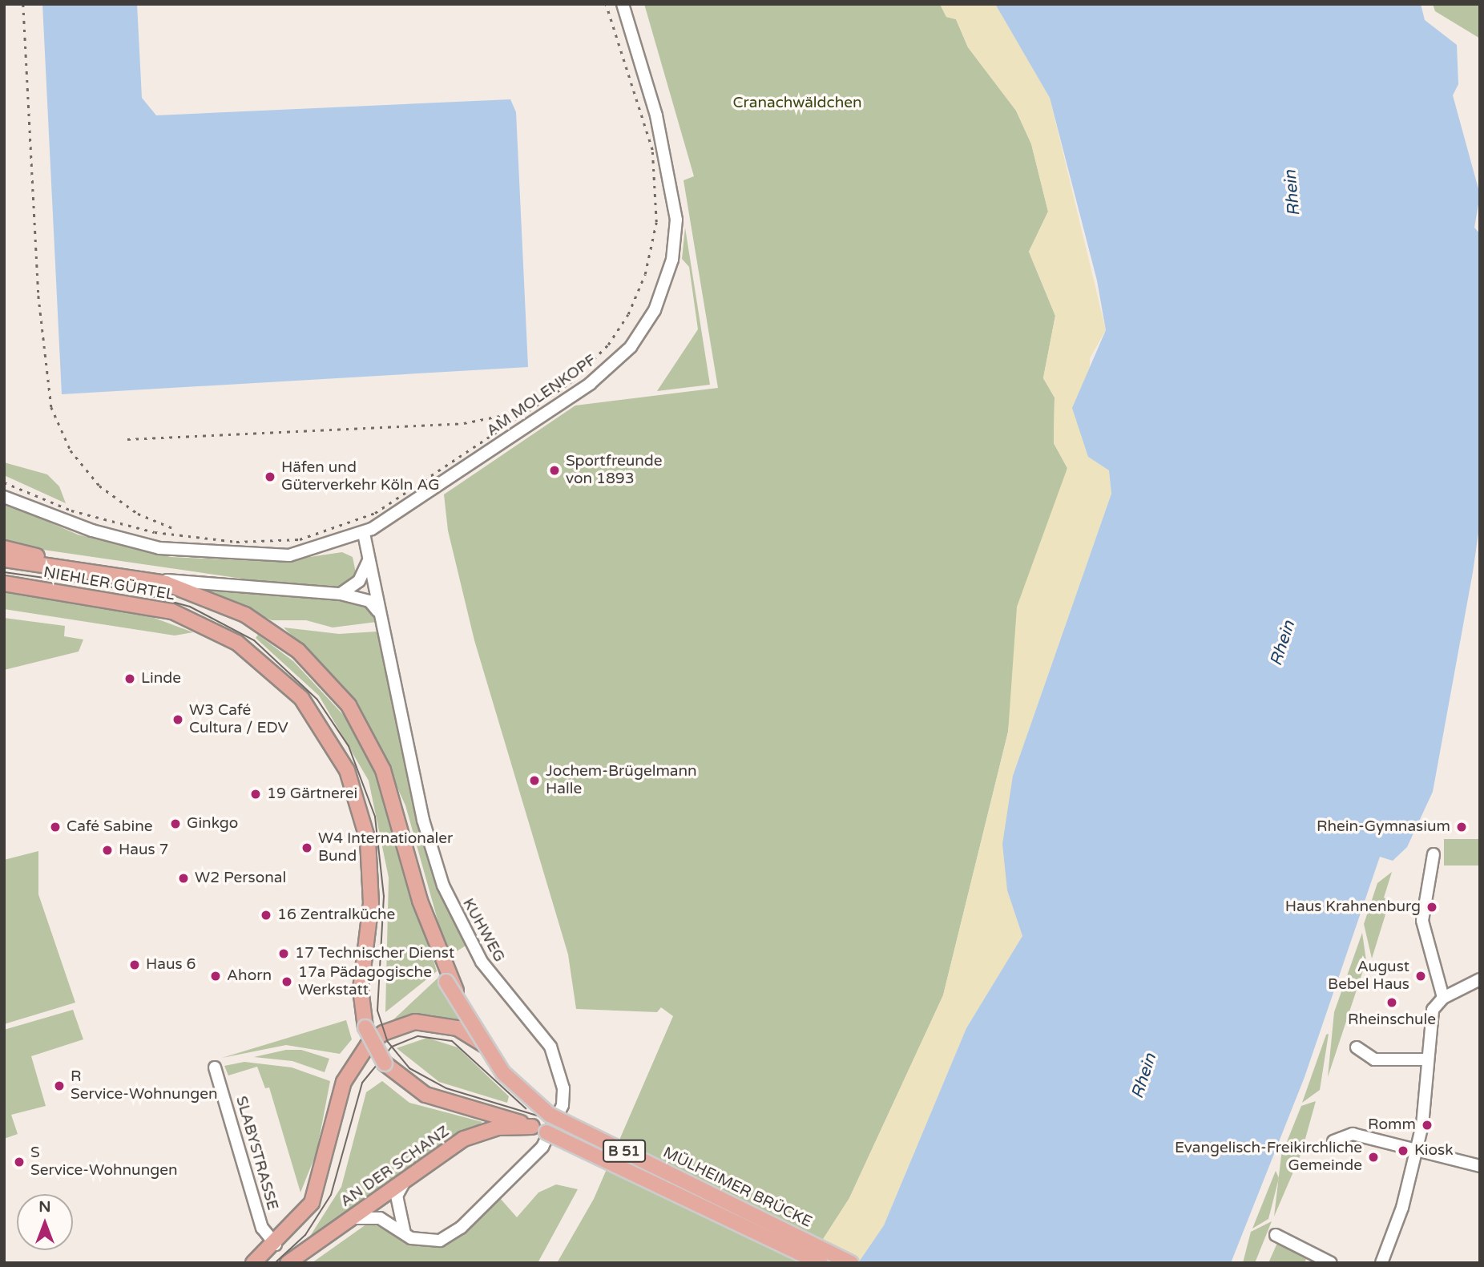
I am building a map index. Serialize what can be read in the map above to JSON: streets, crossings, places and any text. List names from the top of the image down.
{
  "streets": {
    "main road": [
      "NIEHLER GÜRTEL",
      "B 51",
      "AN DER SCHANZ",
      "MÜLHEIMER BRÜCKE"
    ],
    "street": ["AM MOLENKOPF", "KUHWEG", "SLABYSTRASSE"]
  },
  "crossings": [
    ["AM MOLENKOPF", "KUHWEG"],
    ["NIEHLER GÜRTEL", "AN DER SCHANZ"],
    ["NIEHLER GÜRTEL", "MÜLHEIMER BRÜCKE"],
    ["KUHWEG", "AN DER SCHANZ"],
    ["SLABYSTRASSE", "AN DER SCHANZ"],
    ["AN DER SCHANZ", "MÜLHEIMER BRÜCKE"]
  ],
  "water": ["Rhein"],
  "parks": ["Cranachwäldchen"],
  "places": [
    "Sportfreunde von 1893",
    "Häfen und Güterverkehr Köln AG",
    "Linde",
    "W3 Café Cultura / EDV",
    "Jochem-Brügelmann Halle",
    "19 Gärtnerei",
    "Ginkgo",
    "Café Sabine",
    "Rhein-Gymnasium",
    "W4 Internationaler Bund",
    "Haus 7",
    "W2 Personal",
    "Haus Krahnenburg",
    "16 Zentralküche",
    "17 Technischer Dienst",
    "Haus 6",
    "Ahorn",
    "August Bebel Haus",
    "17a Pädagogische Werkstatt",
    "Rheinschule",
    "R Service-Wohnungen",
    "Romm",
    "Kiosk",
    "Evangelisch-Freikirchliche Gemeinde",
    "S Service-Wohnungen"
  ],
  "north": "top"
}
